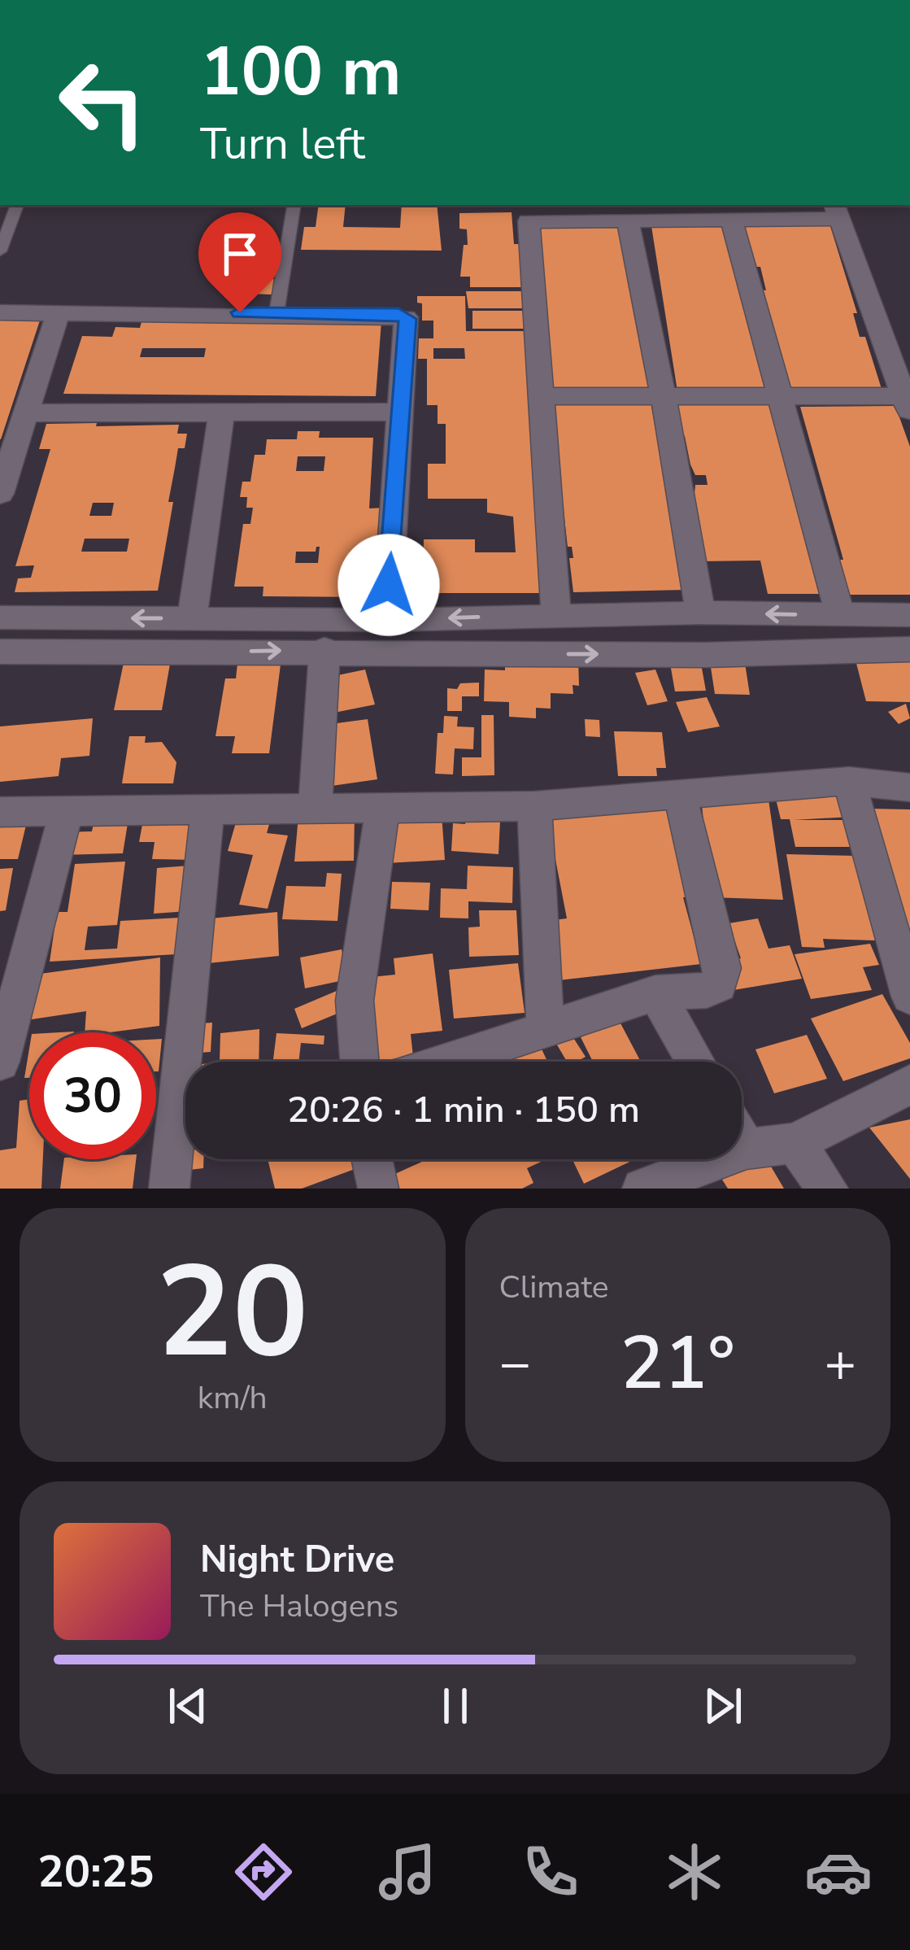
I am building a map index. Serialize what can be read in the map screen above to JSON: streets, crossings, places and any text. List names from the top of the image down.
{
  "page": {
    "turn": ["100 m", "Turn left"],
    "limit": "30",
    "trip": "20:26 · 1 min · 150 m",
    "tile": [
      ["20", "km/h"],
      "Climate"
    ],
    "heat": ["−", "21°", "+"],
    "song": ["Night Drive", "The Halogens"],
    "tabs": "20:25"
  }
}
